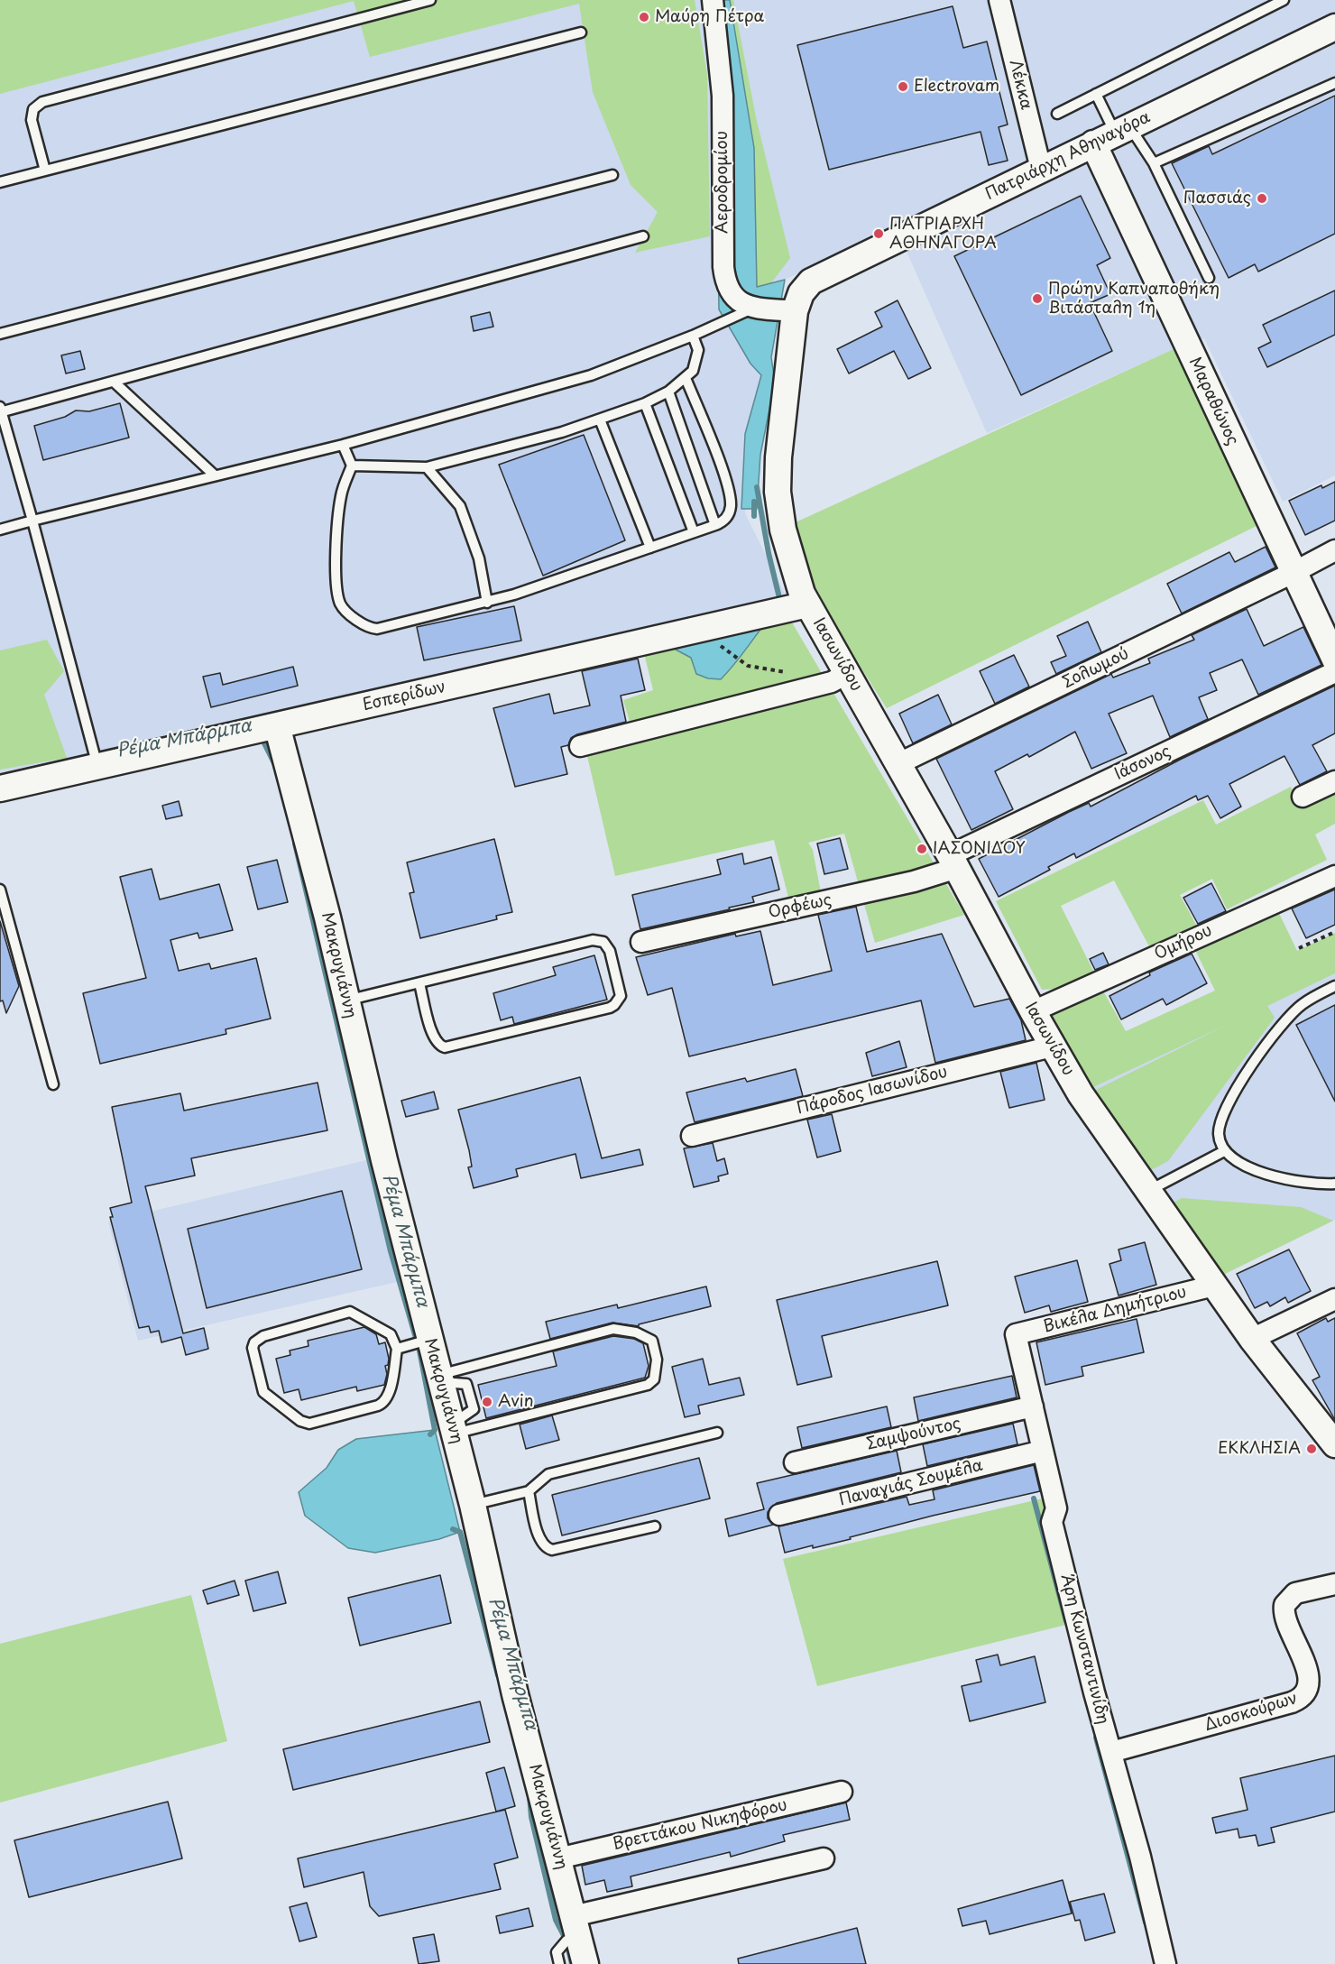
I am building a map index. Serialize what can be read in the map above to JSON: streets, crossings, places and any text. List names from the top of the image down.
{
  "streets": {
    "street": [
      "Λέκκα",
      "Πατριάρχη Αθηναγόρα",
      "Αεροδρομίου",
      "Μαραθώνος",
      "Ιασωνίδου",
      "Σολωμού",
      "Εσπερίδων",
      "Ιάσονος",
      "Ορφέως",
      "Ομήρου",
      "Μακρυγιάννη",
      "Πάροδος Ιασωνίδου",
      "Βικέλα Δημήτριου",
      "Σαμψούντος",
      "Παναγιάς Σουμέλα",
      "Άρη Κωνσταντινίδη",
      "Διοσκούρων",
      "Βρεττάκου Νικηφόρου"
    ]
  },
  "crossings": [
    ["Λέκκα", "Πατριάρχη Αθηναγόρα"],
    ["Πατριάρχη Αθηναγόρα", "Αεροδρομίου"],
    ["Πατριάρχη Αθηναγόρα", "Μαραθώνος"],
    ["Πατριάρχη Αθηναγόρα", "Ιασωνίδου"],
    ["Πατριάρχη Αθηναγόρα", "Εσπερίδων"],
    ["Μαραθώνος", "Σολωμού"],
    ["Ιασωνίδου", "Σολωμού"],
    ["Ιασωνίδου", "Εσπερίδων"],
    ["Ιασωνίδου", "Ιάσονος"],
    ["Ιασωνίδου", "Ορφέως"],
    ["Ιασωνίδου", "Ομήρου"],
    ["Ιασωνίδου", "Πάροδος Ιασωνίδου"],
    ["Ιασωνίδου", "Βικέλα Δημήτριου"],
    ["Εσπερίδων", "Μακρυγιάννη"],
    ["Ιάσονος", "Ορφέως"],
    ["Μακρυγιάννη", "Βρεττάκου Νικηφόρου"],
    ["Βικέλα Δημήτριου", "Άρη Κωνσταντινίδη"],
    ["Σαμψούντος", "Άρη Κωνσταντινίδη"],
    ["Παναγιάς Σουμέλα", "Άρη Κωνσταντινίδη"],
    ["Άρη Κωνσταντινίδη", "Διοσκούρων"]
  ],
  "water": ["Ρέμα Μπάρμπα"],
  "places": [
    "Μαύρη Πέτρα",
    "Electrovam",
    "Πασσιάς",
    "ΠΑΤΡΙΑΡΧΗ ΑΘΗΝΑΓΟΡΑ",
    "Πρώην Καπναποθήκη Βιτάσταλη 1η",
    "ΙΑΣΟΝΙΔΟΥ",
    "Avin",
    "ΕΚΚΛΗΣΙΑ"
  ]
}
